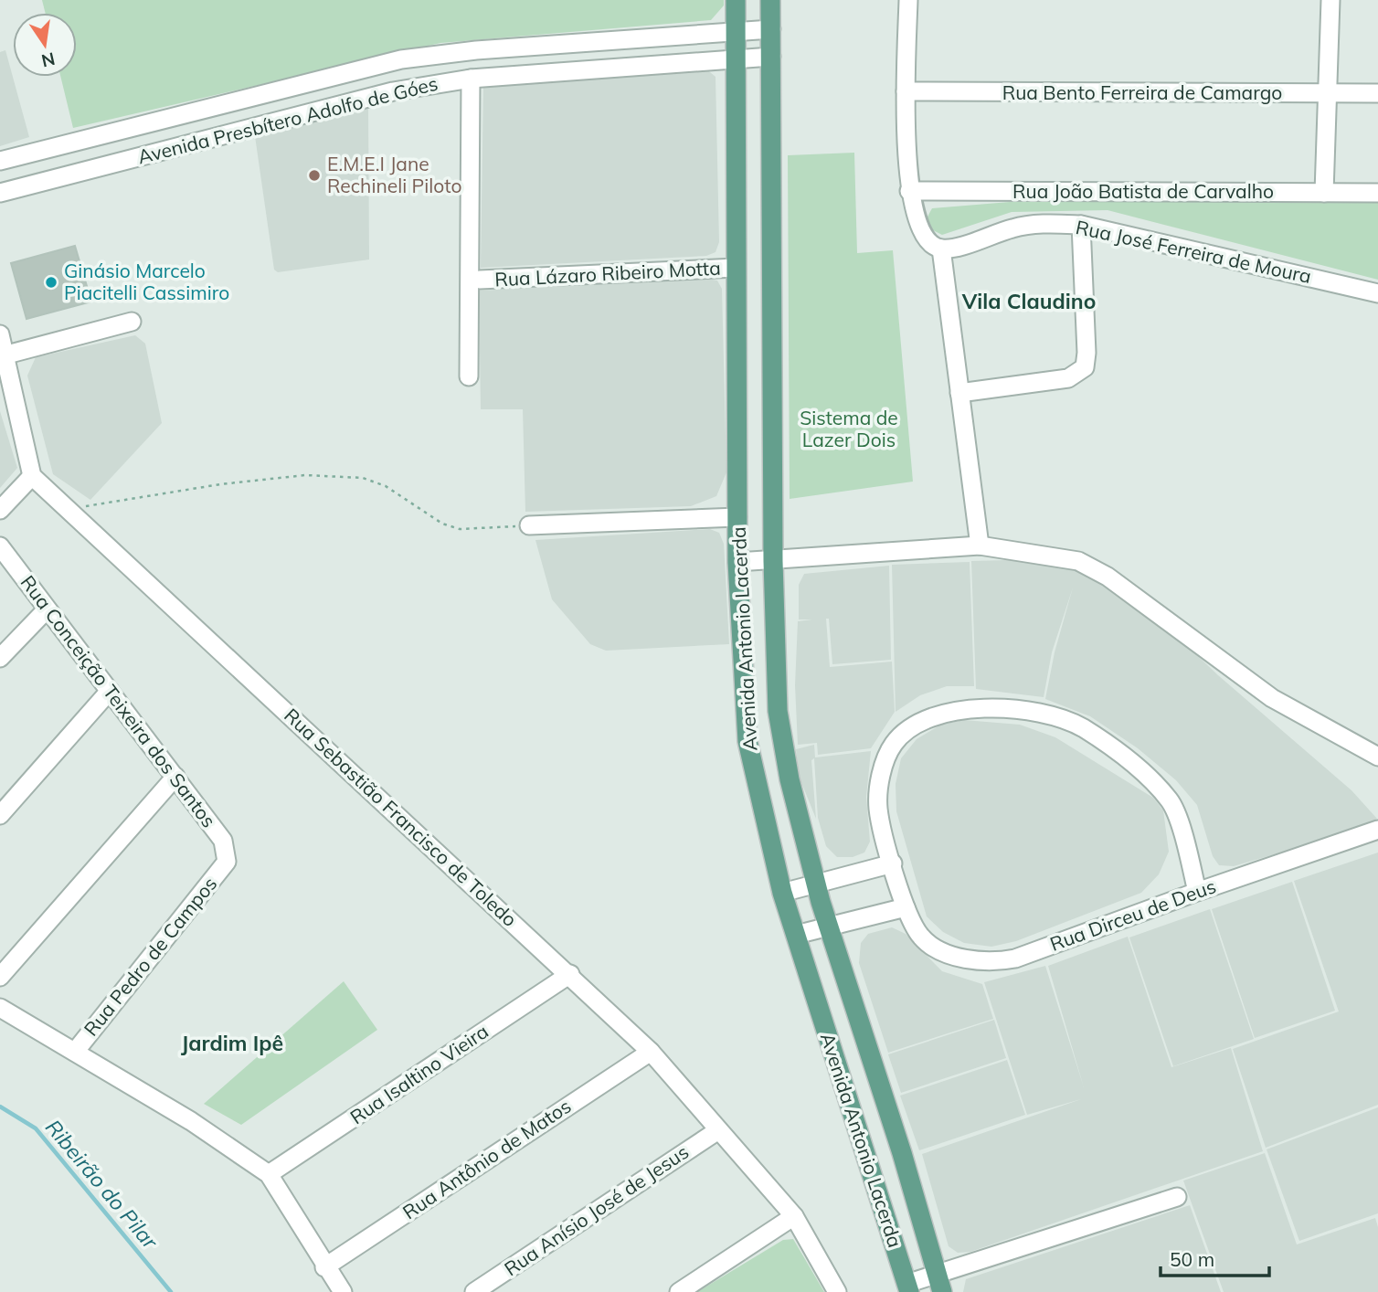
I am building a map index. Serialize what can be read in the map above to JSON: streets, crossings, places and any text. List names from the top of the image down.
{
  "streets": {
    "main road": ["Avenida Antonio Lacerda"],
    "street": [
      "Rua Bento Ferreira de Camargo",
      "Avenida Presbítero Adolfo de Góes",
      "Rua João Batista de Carvalho",
      "Rua José Ferreira de Moura",
      "Rua Lázaro Ribeiro Motta",
      "Rua Conceição Teixeira dos Santos",
      "Rua Sebastião Francisco de Toledo",
      "Rua Dirceu de Deus",
      "Rua Pedro de Campos",
      "Rua Isaltino Vieira",
      "Rua Antônio de Matos",
      "Rua Anísio José de Jesus"
    ]
  },
  "crossings": [
    ["Avenida Presbítero Adolfo de Góes", "Avenida Antonio Lacerda"],
    ["Rua Lázaro Ribeiro Motta", "Avenida Antonio Lacerda"],
    ["Rua Conceição Teixeira dos Santos", "Rua Pedro de Campos"],
    ["Rua Sebastião Francisco de Toledo", "Rua Isaltino Vieira"],
    ["Rua Sebastião Francisco de Toledo", "Rua Antônio de Matos"],
    ["Rua Sebastião Francisco de Toledo", "Rua Anísio José de Jesus"]
  ],
  "districts": ["Vila Claudino", "Jardim Ipê"],
  "water": ["Ribeirão do Pilar"],
  "parks": ["Sistema de Lazer Dois"],
  "places": ["E.M.E.I Jane Rechineli Piloto", "Ginásio Marcelo Piacitelli Cassimiro"],
  "scale_bar": "50 m",
  "north": "bottom"
}
